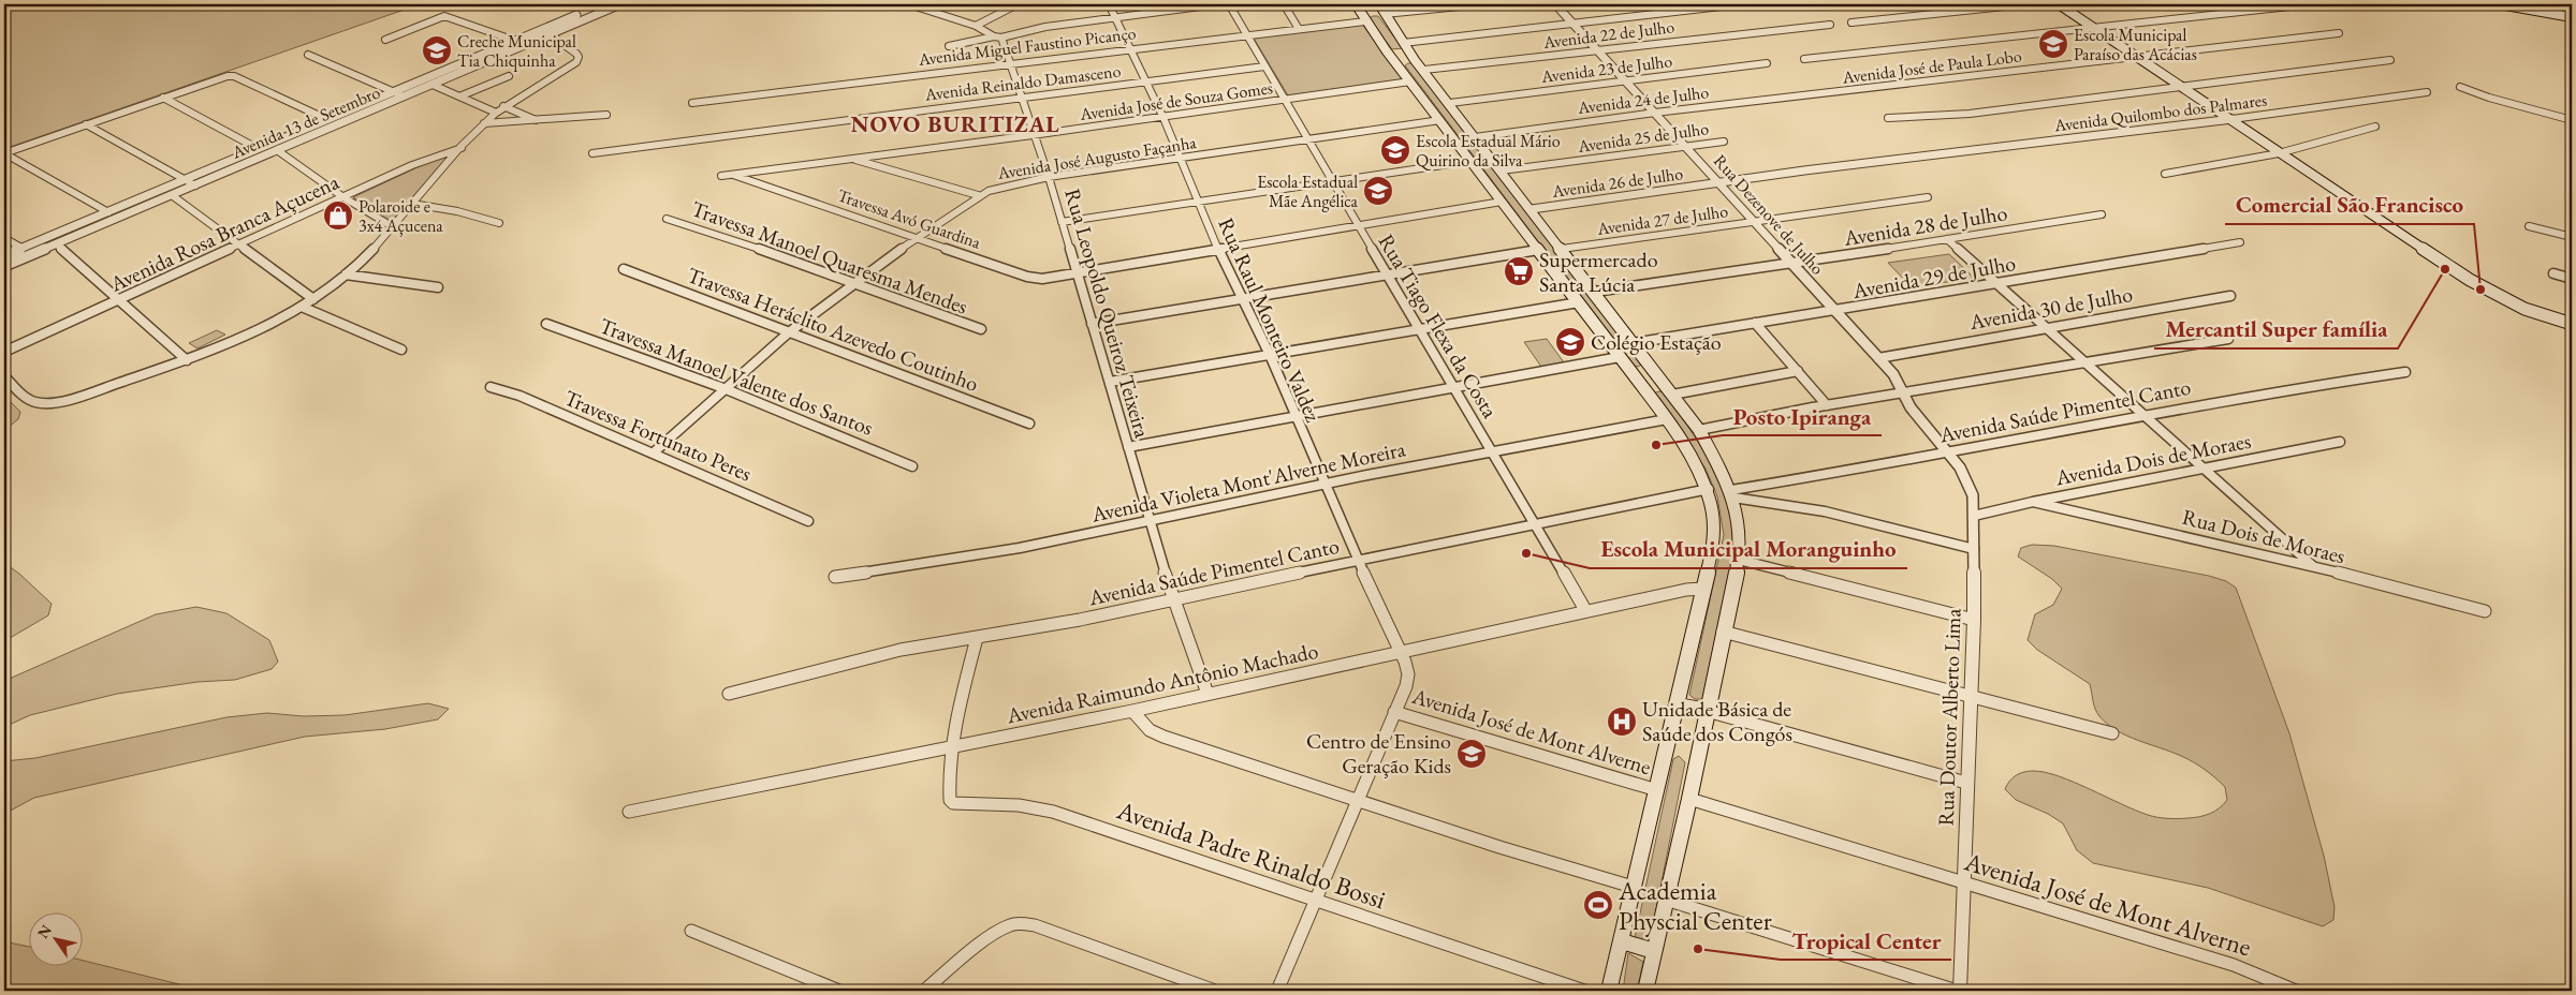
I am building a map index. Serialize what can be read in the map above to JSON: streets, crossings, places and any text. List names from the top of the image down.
{
  "streets": {
    "street": [
      "Avenida 22 de Julho",
      "Avenida Miguel Faustino Picanço",
      "Avenida José de Paula Lobo",
      "Avenida 23 de Julho",
      "Avenida Reinaldo Damasceno",
      "Avenida 24 de Julho",
      "Avenida José de Souza Gomes",
      "Avenida Quilombo dos Palmares",
      "Avenida 13 de Setembro",
      "Avenida 25 de Julho",
      "Avenida José Augusto Façanha",
      "Avenida 26 de Julho",
      "Rua Dezenove de Julho",
      "Travessa Avó Guardina",
      "Avenida 27 de Julho",
      "Avenida 28 de Julho",
      "Avenida Rosa Branca Açucena",
      "Travessa Manoel Quaresma Mendes",
      "Avenida 29 de Julho",
      "Avenida 30 de Julho",
      "Rua Leopoldo Queiroz Teixeira",
      "Rua Raul Monteiro Valdez",
      "Rua Tiago Flexa da Costa",
      "Travessa Heráclito Azevedo Coutinho",
      "Travessa Manoel Valente dos Santos",
      "Avenida Saúde Pimentel Canto",
      "Travessa Fortunato Peres",
      "Avenida Dois de Moraes",
      "Avenida Violeta Mont'Alverne Moreira",
      "Rua Dois de Moraes",
      "Avenida Raimundo Antônio Machado",
      "Rua Doutor Alberto Lima",
      "Avenida José de Mont Alverne",
      "Avenida Padre Rinaldo Bossi"
    ]
  },
  "crossings": [
    ["Avenida 22 de Julho", "Rua Dezenove de Julho"],
    ["Avenida Miguel Faustino Picanço", "Rua Leopoldo Queiroz Teixeira"],
    ["Avenida Miguel Faustino Picanço", "Rua Raul Monteiro Valdez"],
    ["Avenida Miguel Faustino Picanço", "Rua Tiago Flexa da Costa"],
    ["Avenida José de Paula Lobo", "Avenida 24 de Julho"],
    ["Avenida 23 de Julho", "Rua Dezenove de Julho"],
    ["Avenida Reinaldo Damasceno", "Rua Leopoldo Queiroz Teixeira"],
    ["Avenida Reinaldo Damasceno", "Rua Raul Monteiro Valdez"],
    ["Avenida Reinaldo Damasceno", "Rua Tiago Flexa da Costa"],
    ["Avenida 24 de Julho", "Rua Dezenove de Julho"],
    ["Avenida José de Souza Gomes", "Travessa Avó Guardina"],
    ["Avenida José de Souza Gomes", "Rua Leopoldo Queiroz Teixeira"],
    ["Avenida José de Souza Gomes", "Rua Raul Monteiro Valdez"],
    ["Avenida José de Souza Gomes", "Rua Tiago Flexa da Costa"],
    ["Avenida Quilombo dos Palmares", "Avenida 26 de Julho"],
    ["Avenida 25 de Julho", "Rua Dezenove de Julho"],
    ["Avenida José Augusto Façanha", "Travessa Avó Guardina"],
    ["Avenida José Augusto Façanha", "Travessa Manoel Quaresma Mendes"],
    ["Avenida José Augusto Façanha", "Rua Leopoldo Queiroz Teixeira"],
    ["Avenida José Augusto Façanha", "Rua Raul Monteiro Valdez"],
    ["Avenida José Augusto Façanha", "Rua Tiago Flexa da Costa"],
    ["Avenida José Augusto Façanha", "Travessa Heráclito Azevedo Coutinho"],
    ["Avenida José Augusto Façanha", "Travessa Manoel Valente dos Santos"],
    ["Avenida José Augusto Façanha", "Travessa Fortunato Peres"],
    ["Avenida 26 de Julho", "Rua Dezenove de Julho"],
    ["Rua Dezenove de Julho", "Avenida 27 de Julho"],
    ["Rua Dezenove de Julho", "Avenida 28 de Julho"],
    ["Rua Dezenove de Julho", "Avenida 29 de Julho"],
    ["Rua Dezenove de Julho", "Avenida 30 de Julho"],
    ["Rua Dezenove de Julho", "Avenida Saúde Pimentel Canto"],
    ["Rua Dezenove de Julho", "Rua Doutor Alberto Lima"],
    ["Travessa Avó Guardina", "Rua Leopoldo Queiroz Teixeira"],
    ["Travessa Avó Guardina", "Rua Raul Monteiro Valdez"],
    ["Travessa Avó Guardina", "Rua Tiago Flexa da Costa"],
    ["Rua Leopoldo Queiroz Teixeira", "Avenida Saúde Pimentel Canto"],
    ["Rua Leopoldo Queiroz Teixeira", "Avenida Violeta Mont'Alverne Moreira"],
    ["Rua Leopoldo Queiroz Teixeira", "Avenida Raimundo Antônio Machado"],
    ["Rua Raul Monteiro Valdez", "Avenida Saúde Pimentel Canto"],
    ["Rua Raul Monteiro Valdez", "Avenida Violeta Mont'Alverne Moreira"],
    ["Rua Raul Monteiro Valdez", "Avenida Raimundo Antônio Machado"],
    ["Rua Raul Monteiro Valdez", "Avenida José de Mont Alverne"],
    ["Rua Raul Monteiro Valdez", "Avenida Padre Rinaldo Bossi"],
    ["Rua Tiago Flexa da Costa", "Avenida Saúde Pimentel Canto"],
    ["Rua Tiago Flexa da Costa", "Avenida Violeta Mont'Alverne Moreira"],
    ["Rua Tiago Flexa da Costa", "Avenida Raimundo Antônio Machado"],
    ["Avenida Saúde Pimentel Canto", "Rua Doutor Alberto Lima"],
    ["Avenida Dois de Moraes", "Rua Dois de Moraes"],
    ["Avenida Dois de Moraes", "Rua Doutor Alberto Lima"],
    ["Avenida Raimundo Antônio Machado", "Avenida Padre Rinaldo Bossi"],
    ["Rua Doutor Alberto Lima", "Avenida José de Mont Alverne"]
  ],
  "districts": ["NOVO BURITIZAL"],
  "places": {
    "school or university": [
      "Escola Municipal Paraíso das Acácias",
      "Creche Municipal Tia Chiquinha",
      "Escola Estadual Mário Quirino da Silva",
      "Escola Estadual Mãe Angélica",
      "Colégio Estação",
      "Centro de Ensino Geração Kids"
    ],
    "shop": ["Polaroide e 3x4 Açucena"],
    "other": [
      "Mercantil Super família",
      "Comercial São Francisco",
      "Posto Ipiranga",
      "Escola Municipal Moranguinho",
      "Tropical Center"
    ],
    "supermarket": ["Supermercado Santa Lúcia"],
    "hospital": ["Unidade Básica de Saúde dos Congós"],
    "sports": ["Academia Physcial Center"]
  },
  "north": "top left"
}
